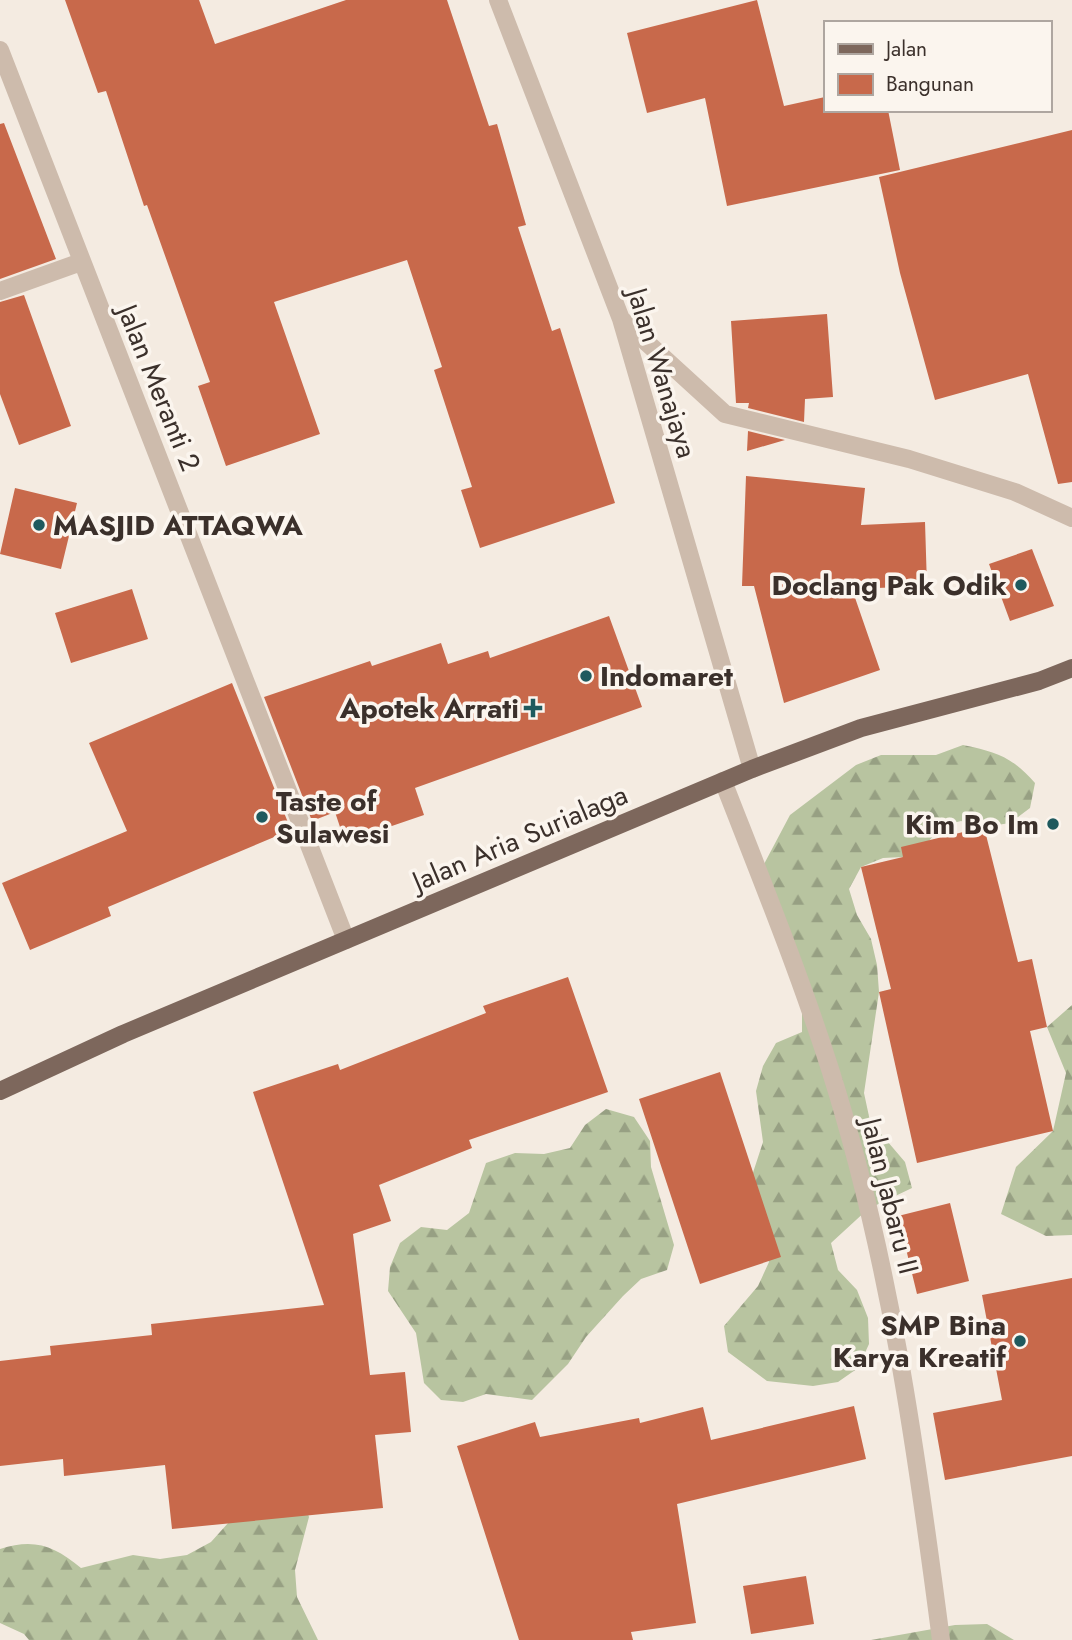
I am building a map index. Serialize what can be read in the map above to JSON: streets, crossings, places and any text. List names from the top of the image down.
{
  "streets": {
    "main road": ["Jalan Aria Surialaga"],
    "street": ["Jalan Wanajaya", "Jalan Meranti 2", "Jalan Jabaru II"]
  },
  "crossings": [
    ["Jalan Wanajaya", "Jalan Aria Surialaga"],
    ["Jalan Meranti 2", "Jalan Aria Surialaga"],
    ["Jalan Aria Surialaga", "Jalan Jabaru II"]
  ],
  "places": {
    "other": [
      "MASJID ATTAQWA",
      "Doclang Pak Odik",
      "Indomaret",
      "Taste of Sulawesi",
      "Kim Bo Im",
      "SMP Bina Karya Kreatif"
    ],
    "health": ["Apotek Arrati"]
  },
  "legend": ["Jalan", "Bangunan"]
}
